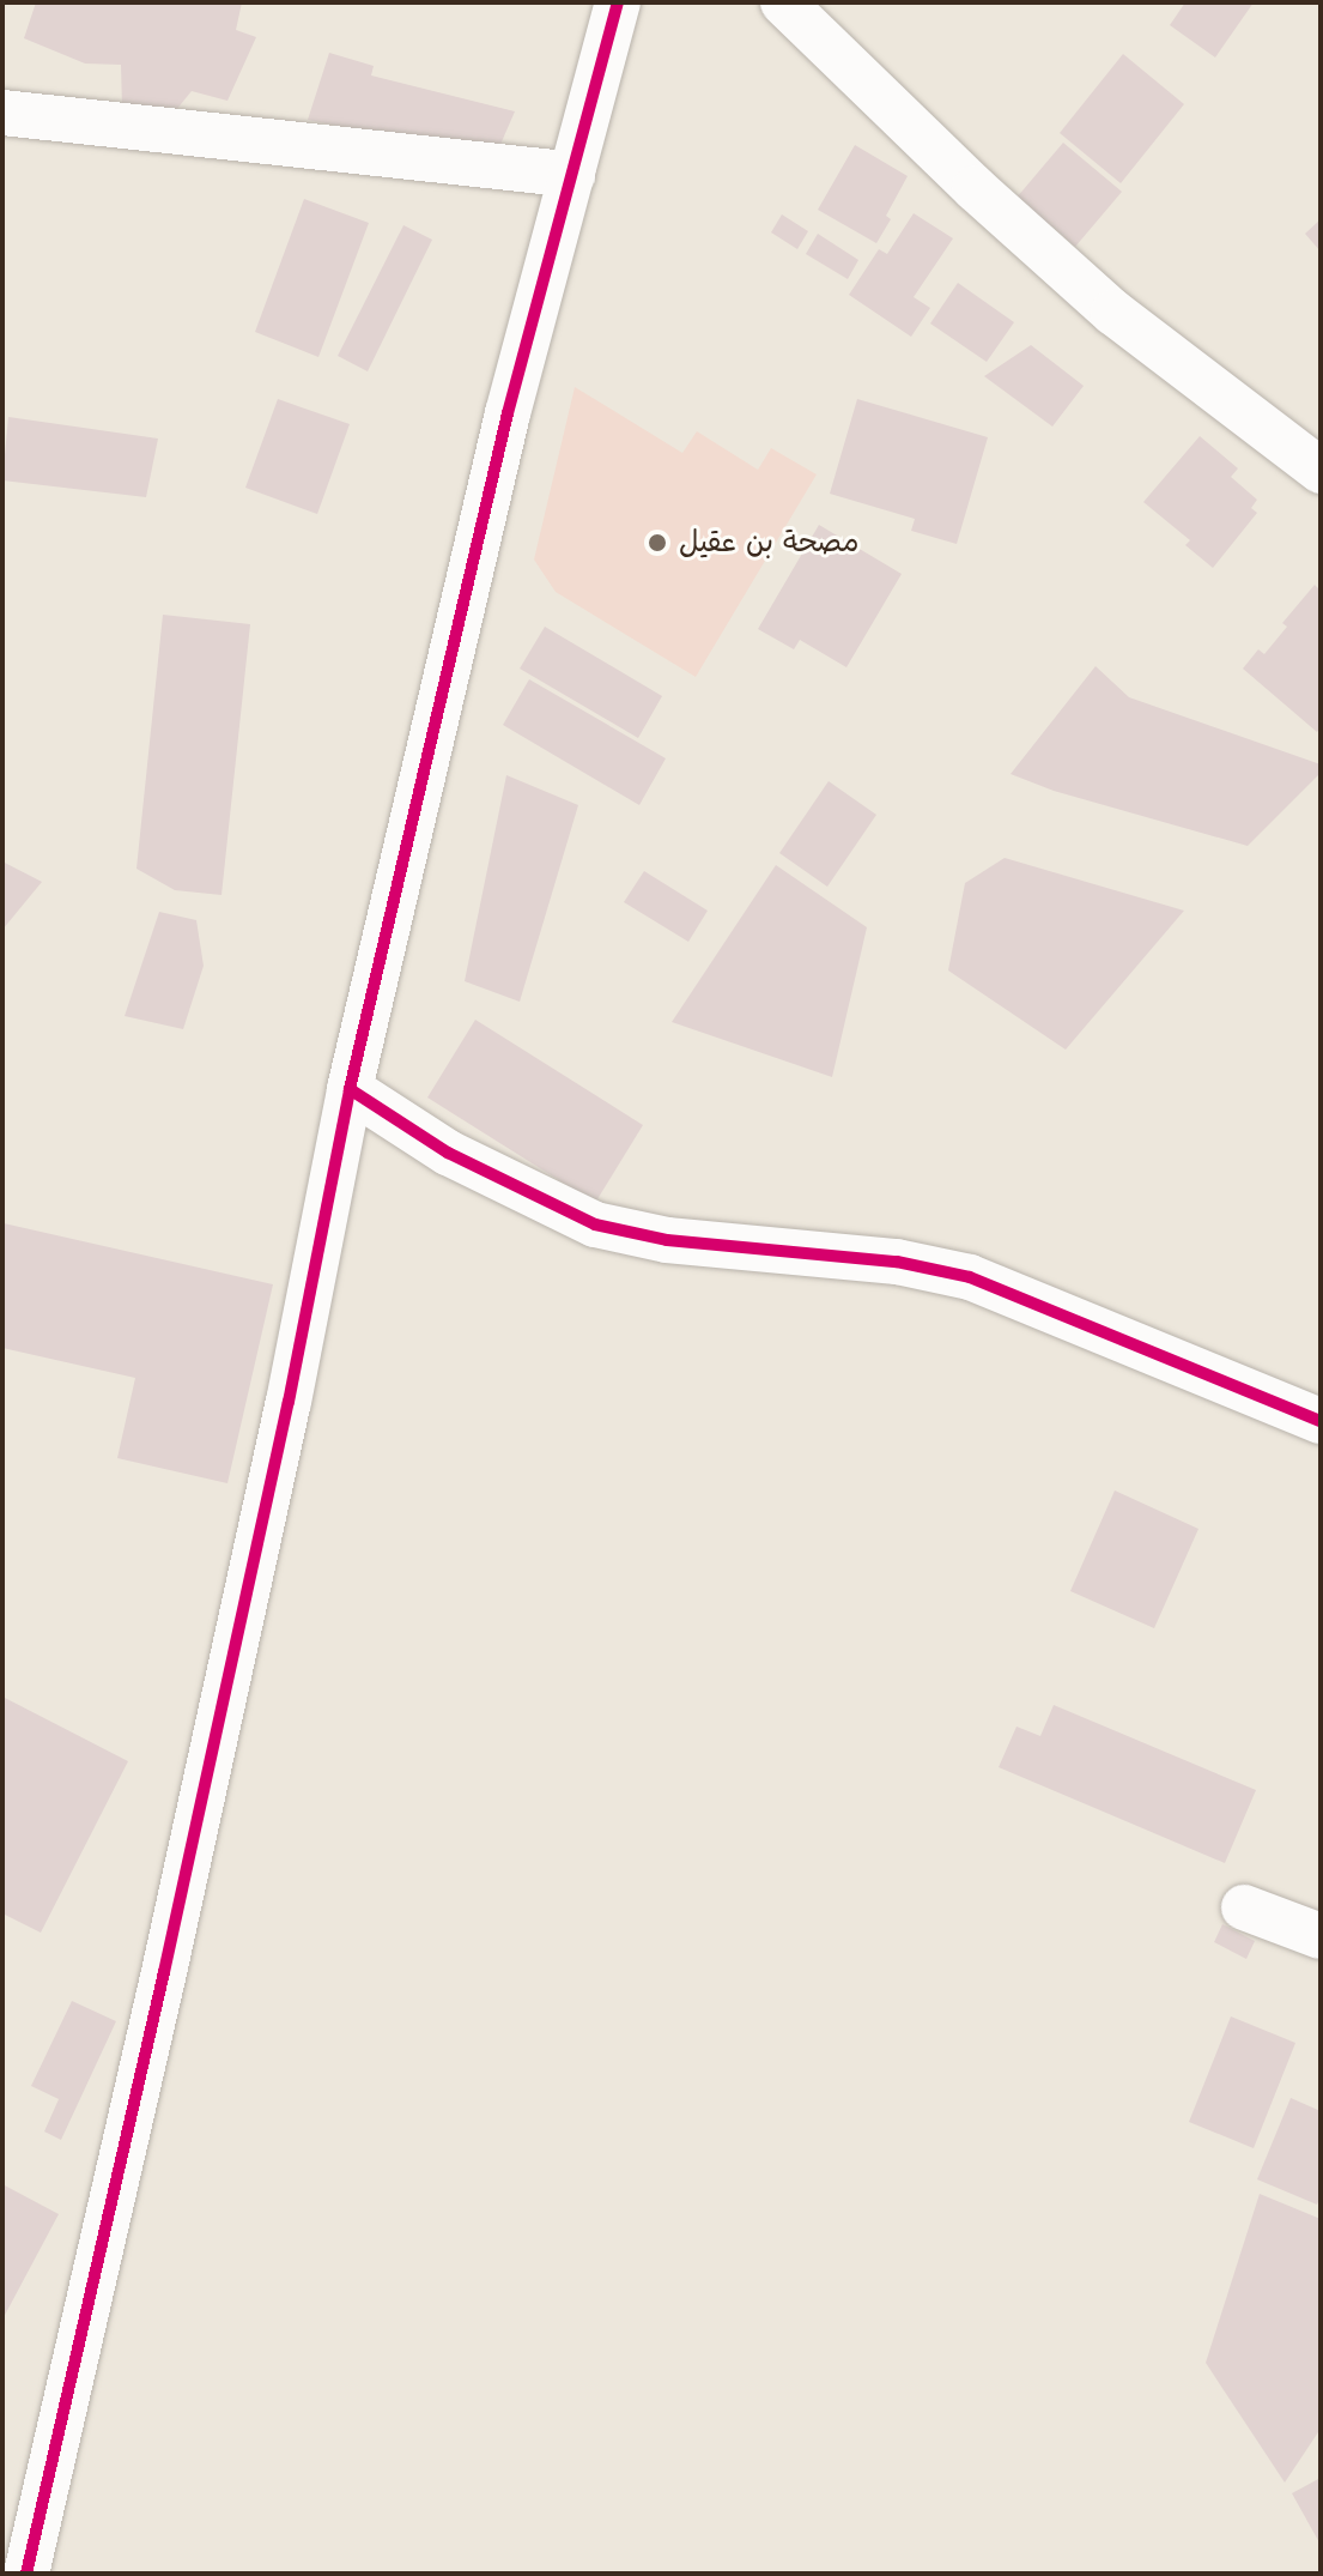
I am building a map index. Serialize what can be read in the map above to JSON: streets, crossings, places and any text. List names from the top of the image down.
{
  "places": ["مصحة بن عقيل"]
}
